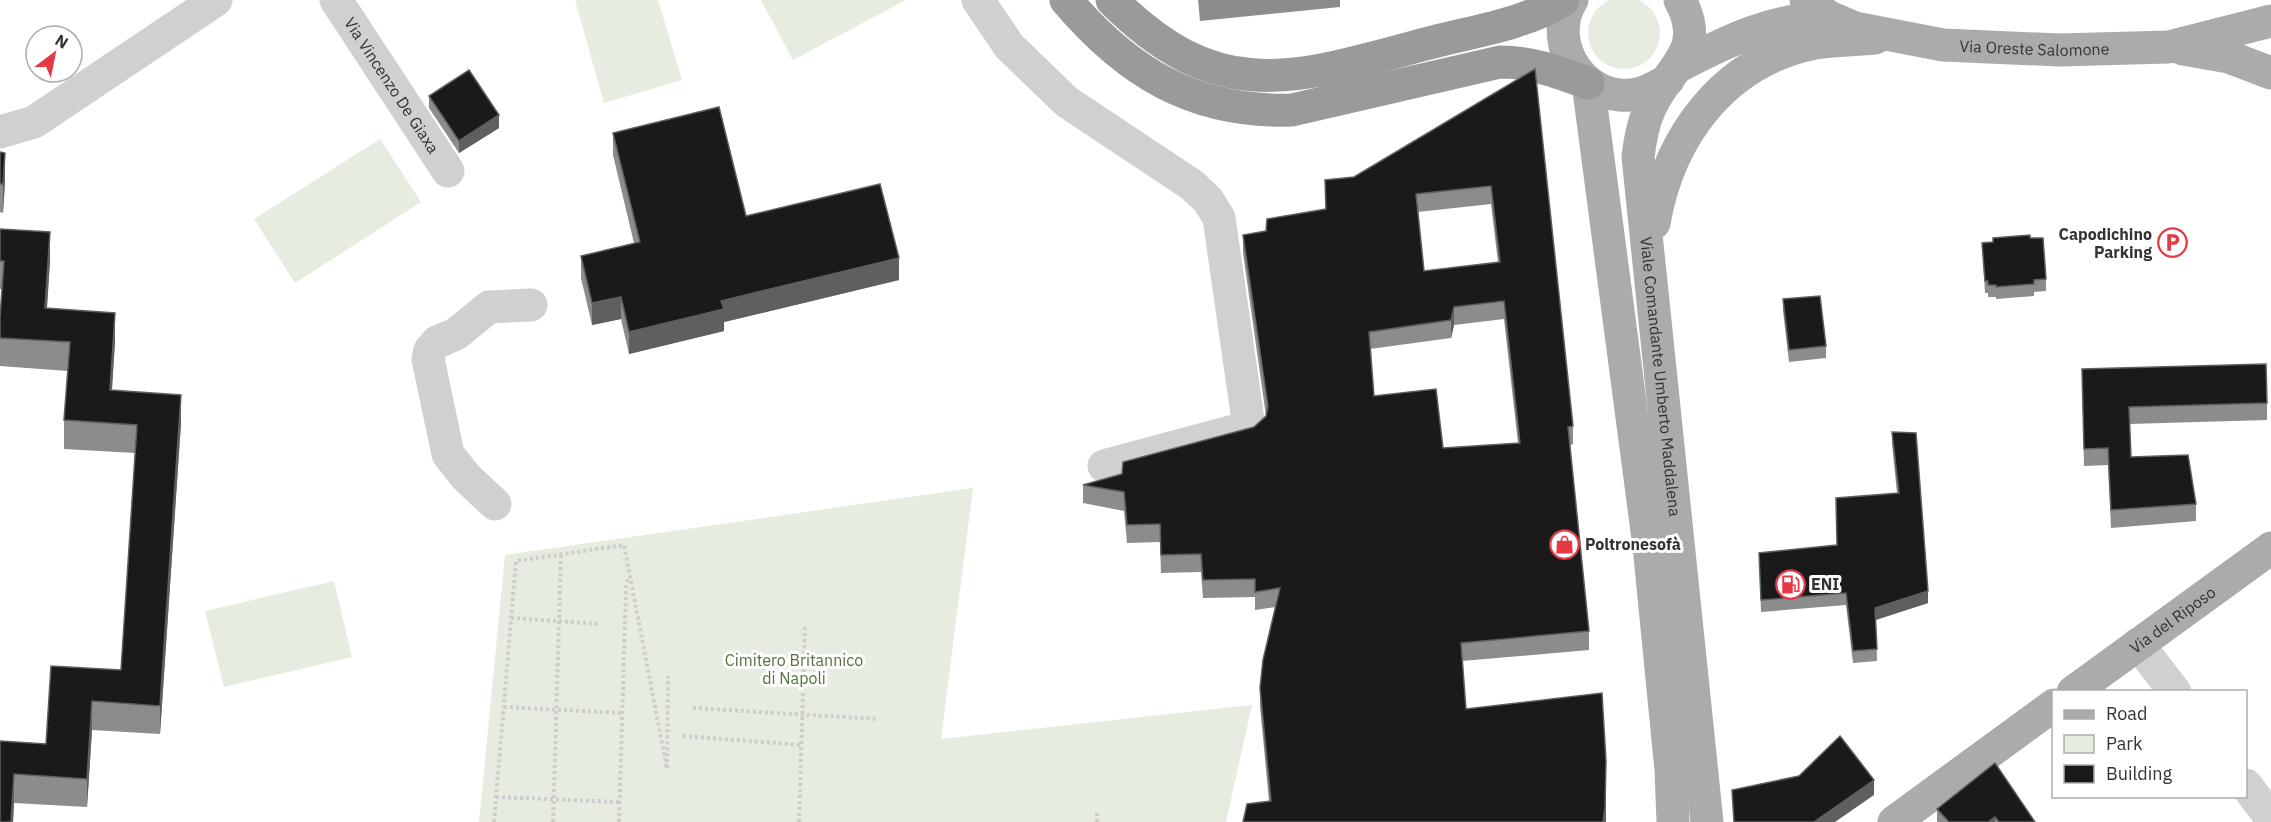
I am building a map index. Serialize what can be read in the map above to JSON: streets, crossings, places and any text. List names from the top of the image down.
{
  "streets": {
    "main road": ["Via Oreste Salomone", "Viale Comandante Umberto Maddalena", "Via del Riposo"],
    "street": ["Via Vincenzo De Giaxa"]
  },
  "parks": ["Cimitero Britannico di Napoli"],
  "places": {
    "parking": ["Capodichino Parking"],
    "shop": ["Poltronesofà"],
    "fuel station": ["ENI"]
  },
  "legend": ["Road", "Park", "Building"],
  "north": "top right"
}
